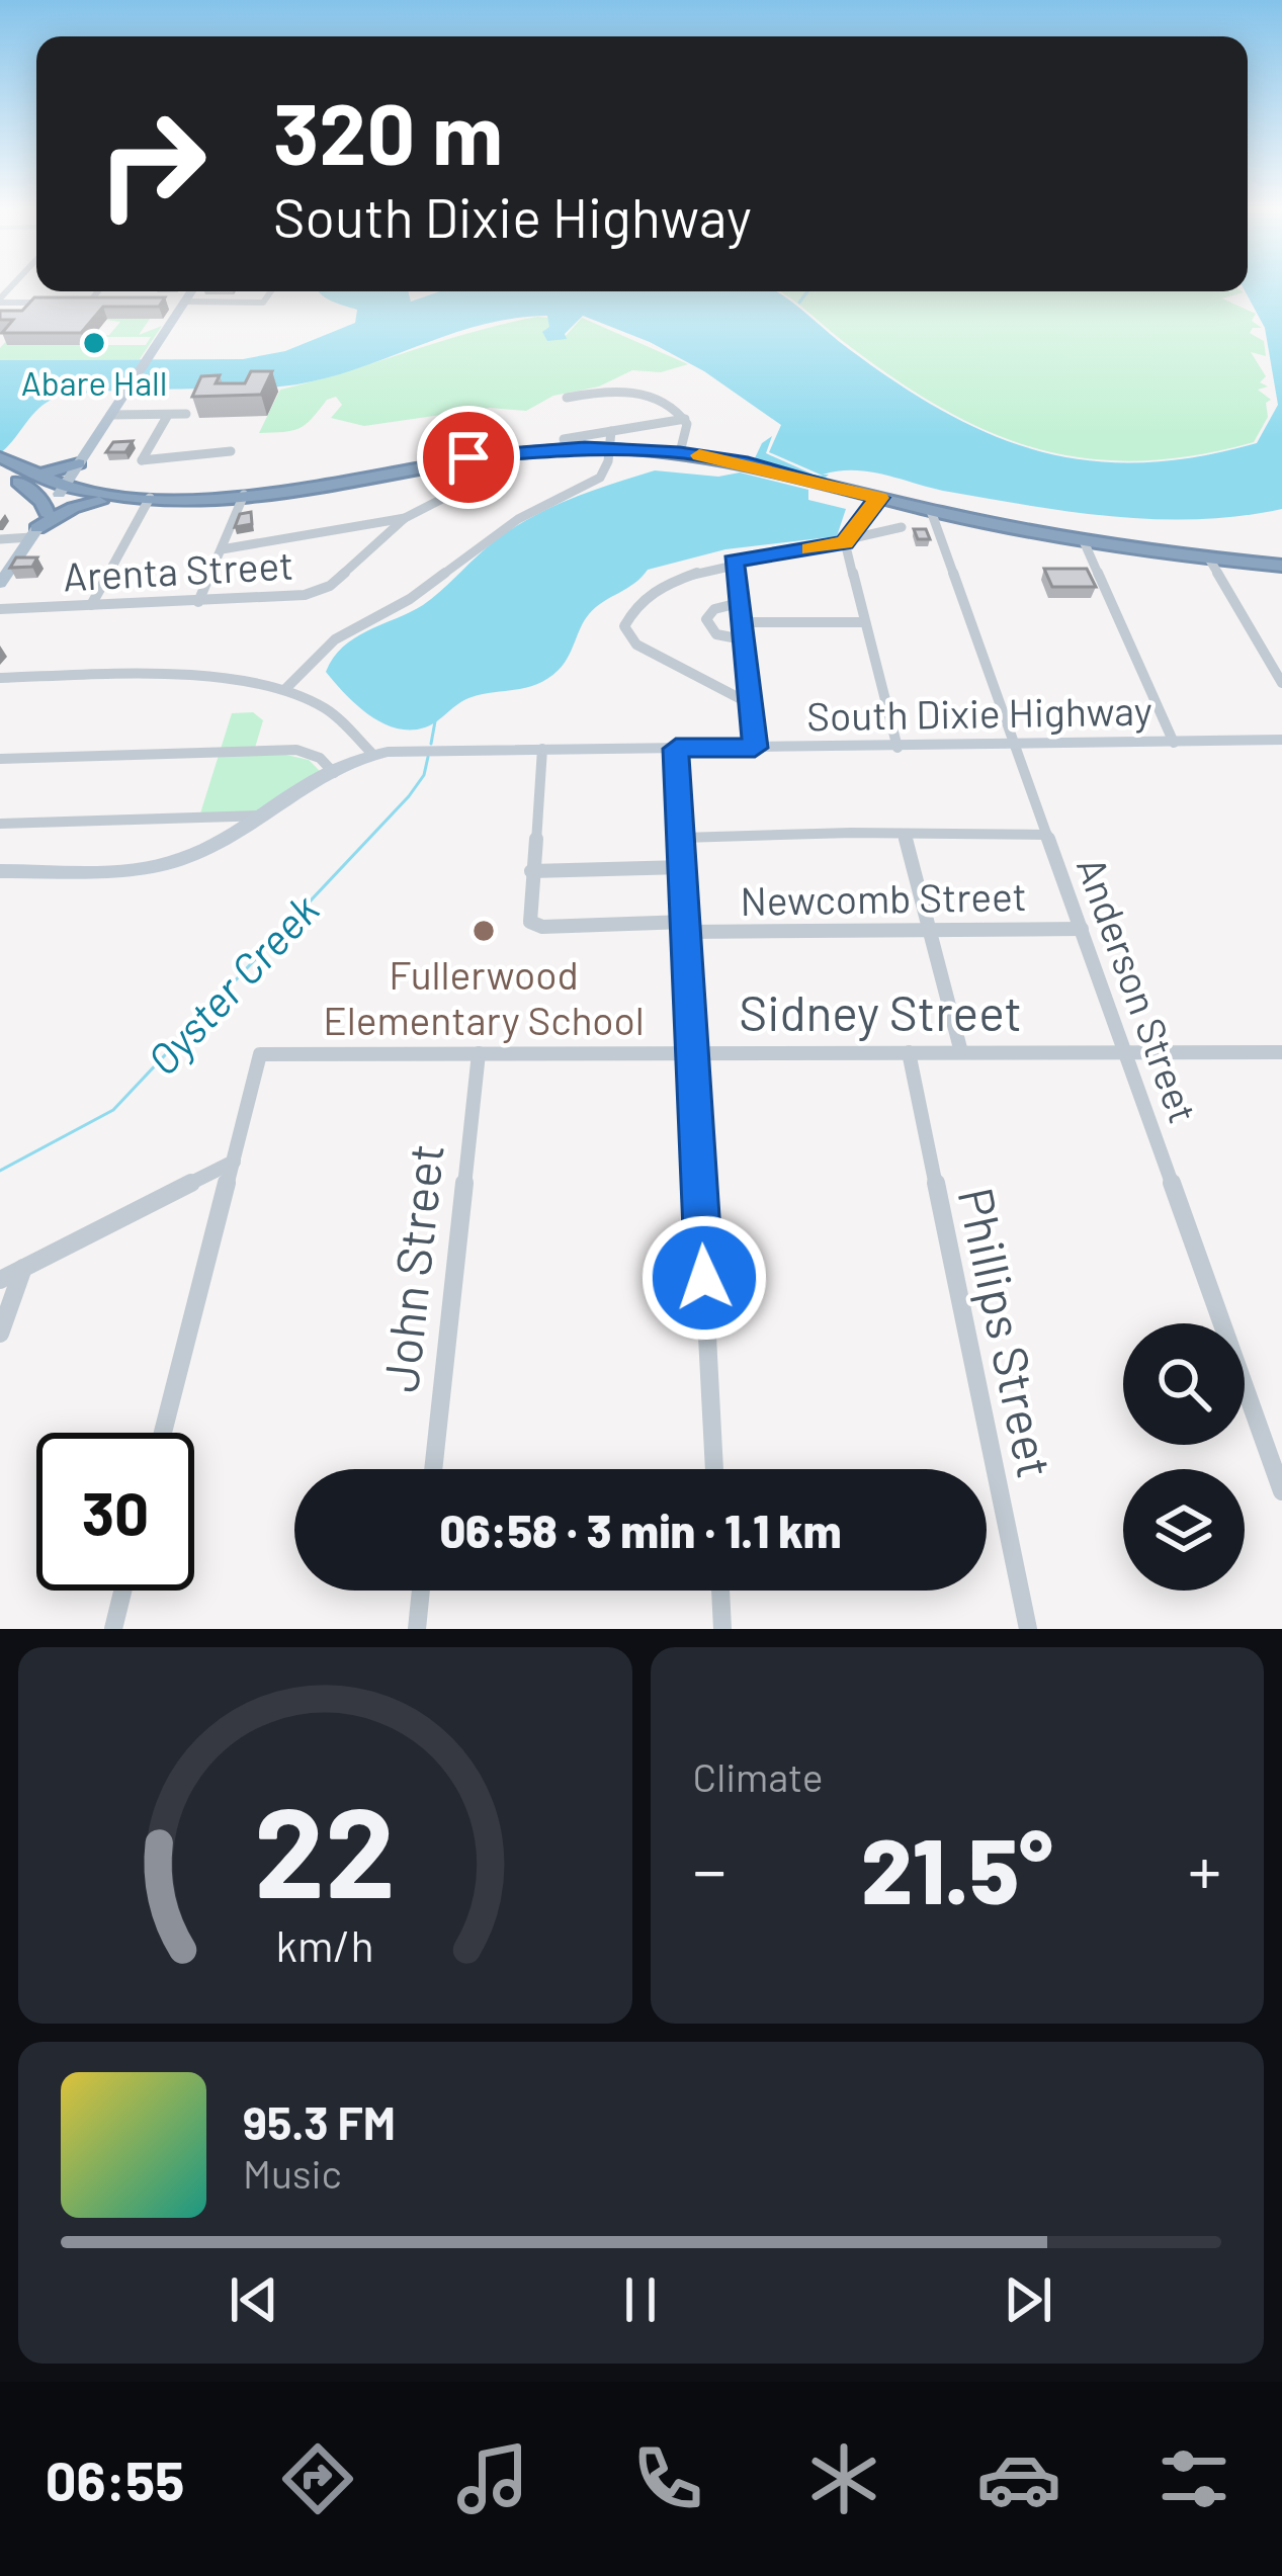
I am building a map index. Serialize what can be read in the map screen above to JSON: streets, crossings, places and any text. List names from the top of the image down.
{
  "streets": {
    "main road": ["South Dixie Highway"],
    "street": [
      "Arenta Street",
      "Newcomb Street",
      "Anderson Street",
      "Sidney Street",
      "John Street",
      "Phillips Street"
    ]
  },
  "crossings": [
    ["South Dixie Highway", "Anderson Street"],
    ["Newcomb Street", "Anderson Street"],
    ["Anderson Street", "Sidney Street"],
    ["Sidney Street", "John Street"],
    ["Sidney Street", "Phillips Street"]
  ],
  "water": ["Oyster Creek"],
  "places": ["Abare Hall", "Fullerwood Elementary School"],
  "page": {
    "turn": ["320 m", "South Dixie Highway"],
    "limit": "30",
    "trip": "06:58 · 3 min · 1.1 km",
    "tile": "Climate",
    "heat": ["−", "21.5°", "+"],
    "song": ["95.3 FM", "Music"],
    "tabs": "06:55",
    "gauge": ["22", "km/h"]
  }
}
